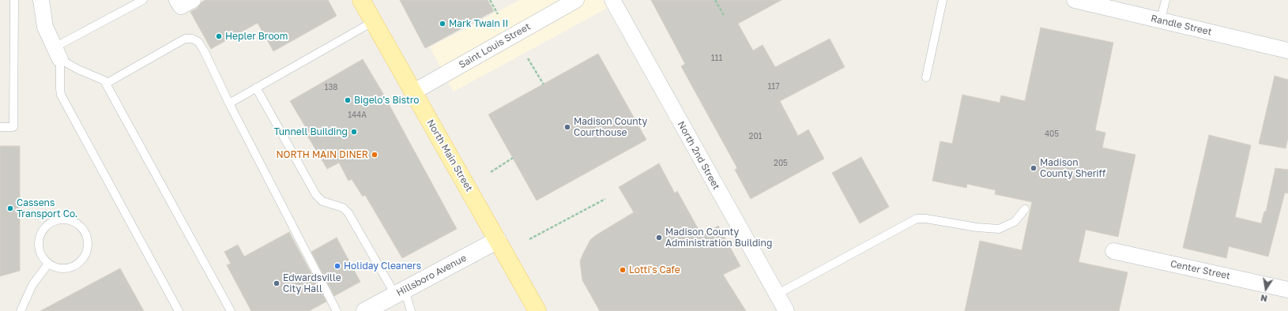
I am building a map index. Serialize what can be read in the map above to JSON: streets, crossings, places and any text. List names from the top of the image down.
{
  "streets": {
    "main road": ["North Main Street"],
    "street": [
      "Randle Street",
      "Saint Louis Street",
      "North 2nd Street",
      "Center Street",
      "Hillsboro Avenue"
    ]
  },
  "crossings": [
    ["Saint Louis Street", "North Main Street"],
    ["North Main Street", "Hillsboro Avenue"]
  ],
  "places": [
    "Mark Twain II",
    "Hepler Broom",
    "Bigelo's Bistro",
    "Madison County Courthouse",
    "Tunnell Building",
    "NORTH MAIN DINER",
    "Madison County Sheriff",
    "Cassens Transport Co.",
    "Madison County Administration Building",
    "Holiday Cleaners",
    "Lotti's Cafe",
    "Edwardsville City Hall"
  ],
  "house_numbers": [
    "111",
    "117",
    "138",
    "144A",
    "405",
    "201",
    "205"
  ],
  "north": "bottom"
}
